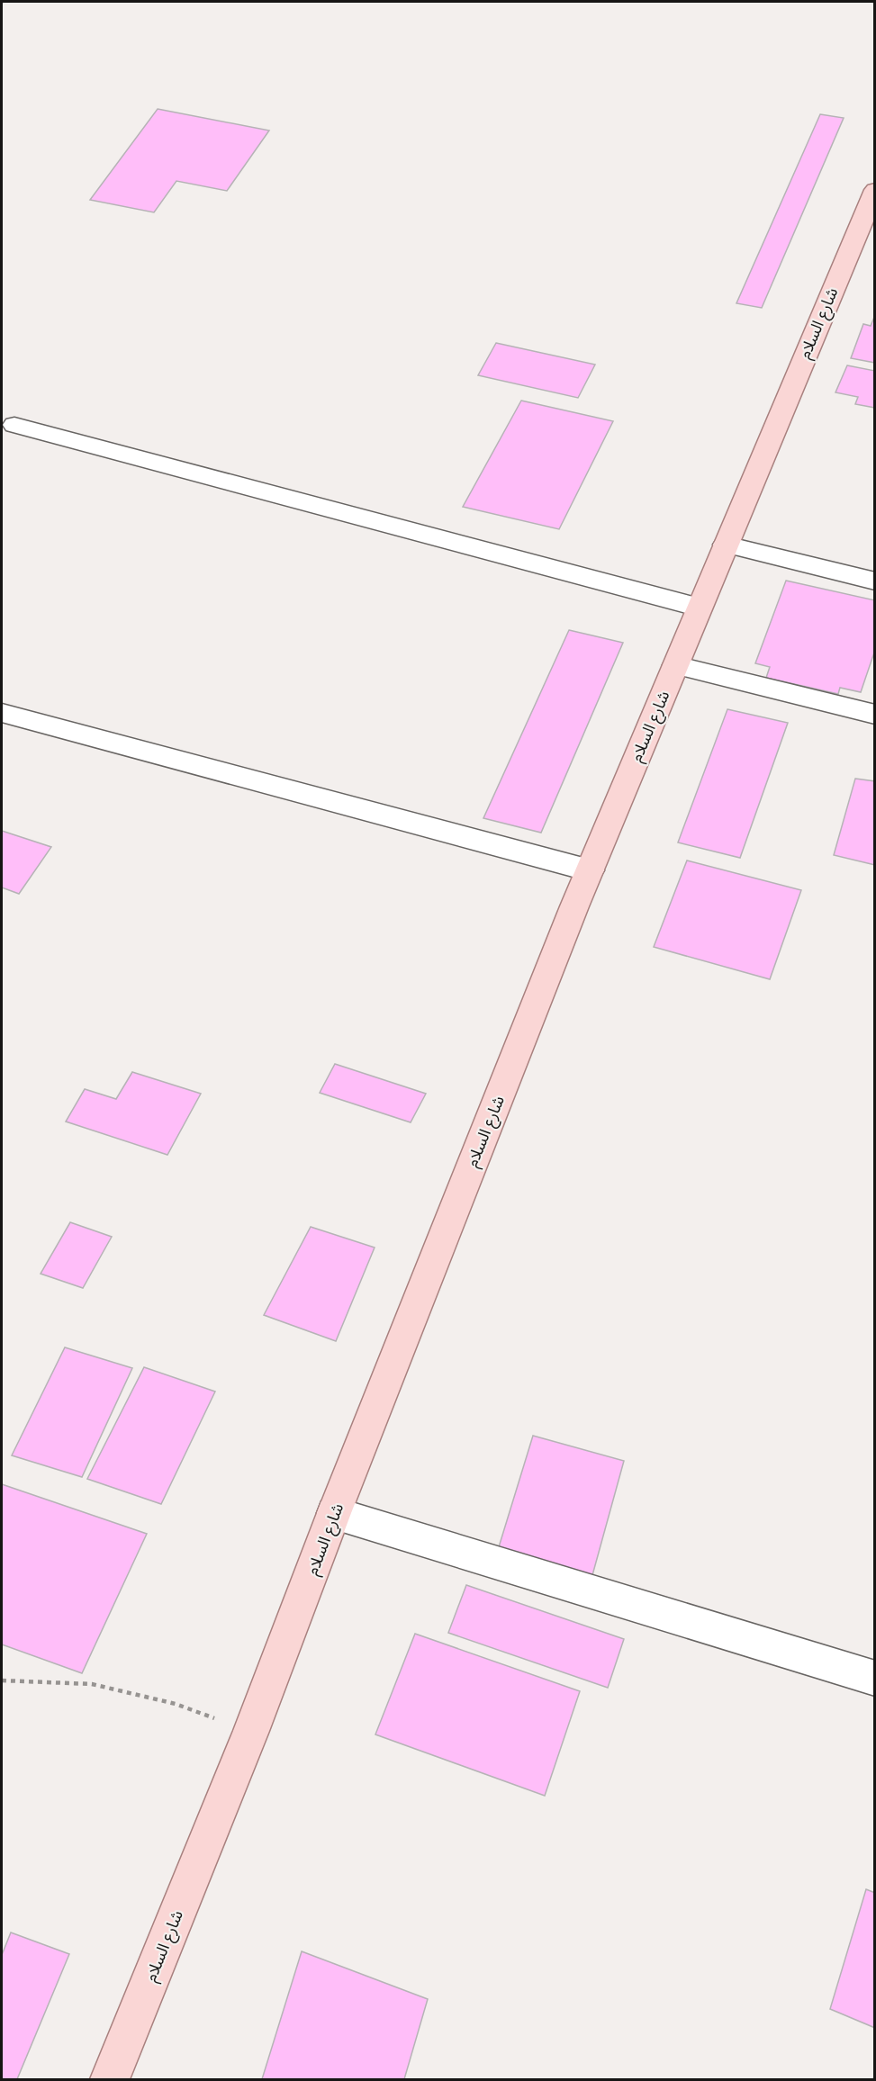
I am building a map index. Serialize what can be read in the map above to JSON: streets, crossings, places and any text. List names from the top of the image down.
{
  "streets": {
    "main road": ["شارع السلام"]
  }
}
